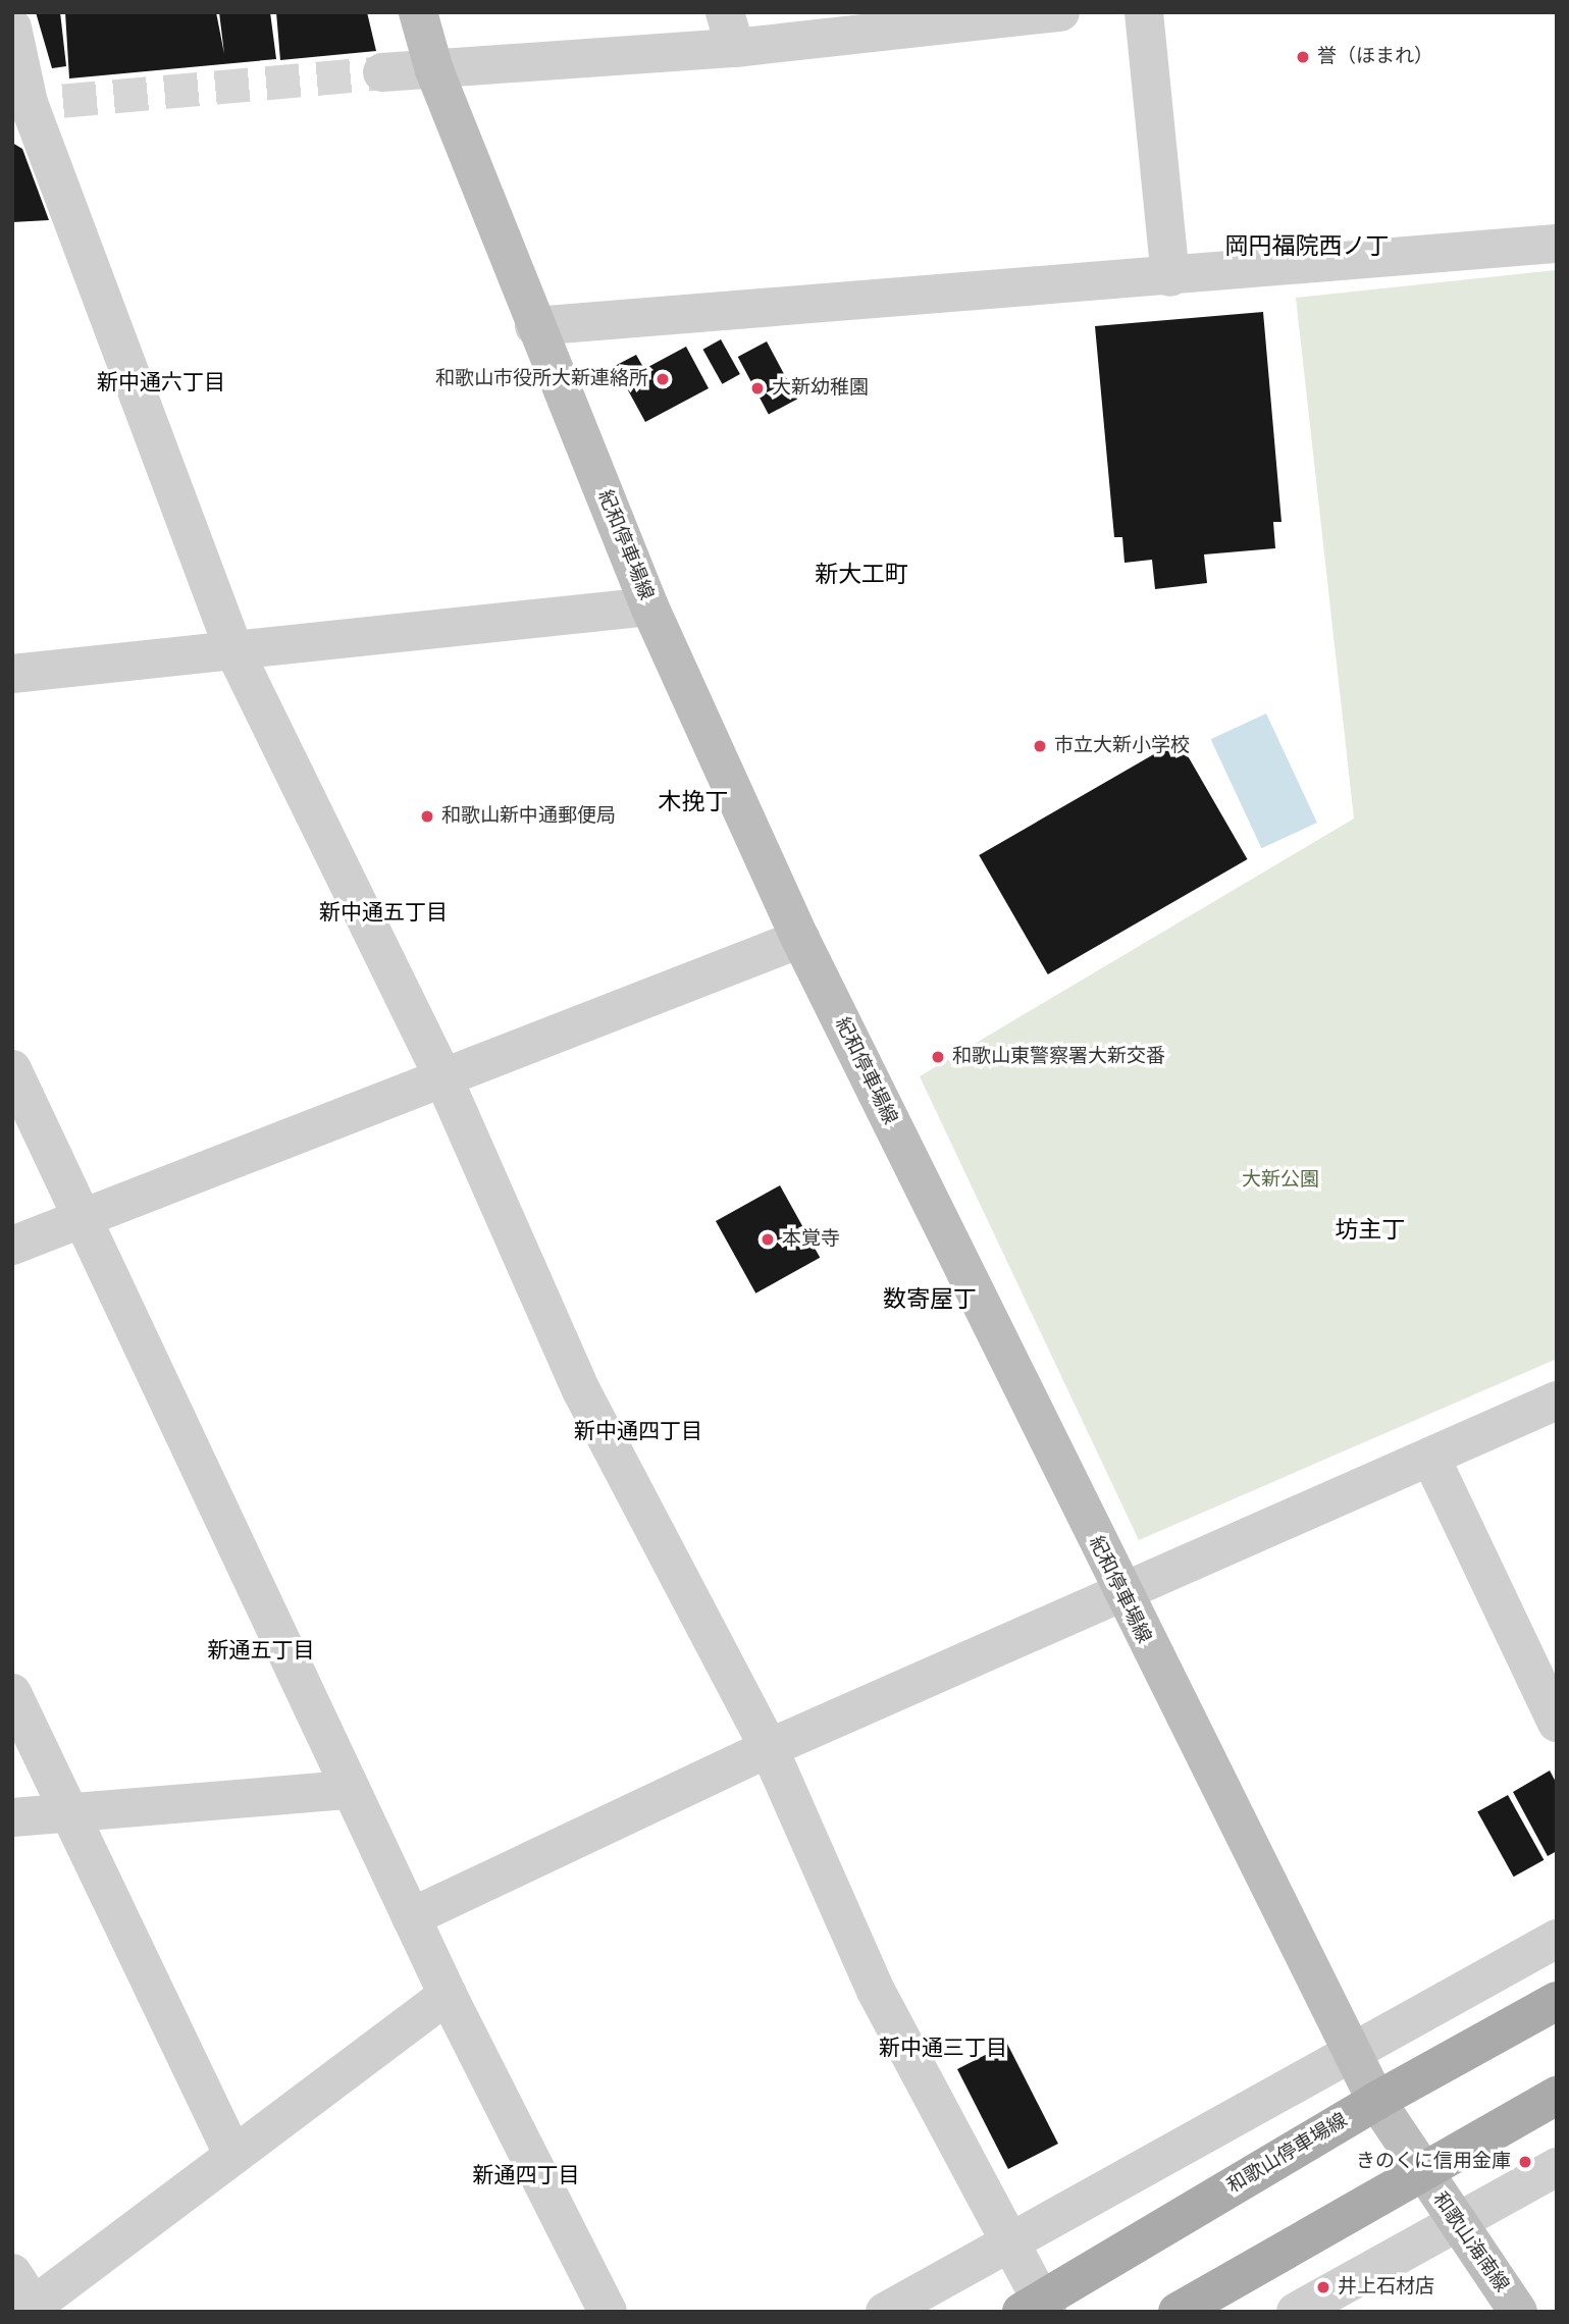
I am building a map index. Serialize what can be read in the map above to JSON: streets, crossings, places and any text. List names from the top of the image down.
{
  "streets": {
    "main road": ["紀和停車場線", "和歌山停車場線", "和歌山海南線"]
  },
  "crossings": [
    ["紀和停車場線", "和歌山停車場線"],
    ["紀和停車場線", "和歌山海南線"],
    ["和歌山停車場線", "和歌山海南線"]
  ],
  "districts": [
    "岡円福院西ノ丁",
    "新中通六丁目",
    "新大工町",
    "木挽丁",
    "新中通五丁目",
    "坊主丁",
    "数寄屋丁",
    "新中通四丁目",
    "新通五丁目",
    "新中通三丁目",
    "新通四丁目"
  ],
  "parks": ["大新公園"],
  "places": [
    "誉（ほまれ）",
    "和歌山市役所大新連絡所",
    "大新幼稚園",
    "市立大新小学校",
    "和歌山新中通郵便局",
    "和歌山東警察署大新交番",
    "本覚寺",
    "きのくに信用金庫",
    "井上石材店"
  ]
}
